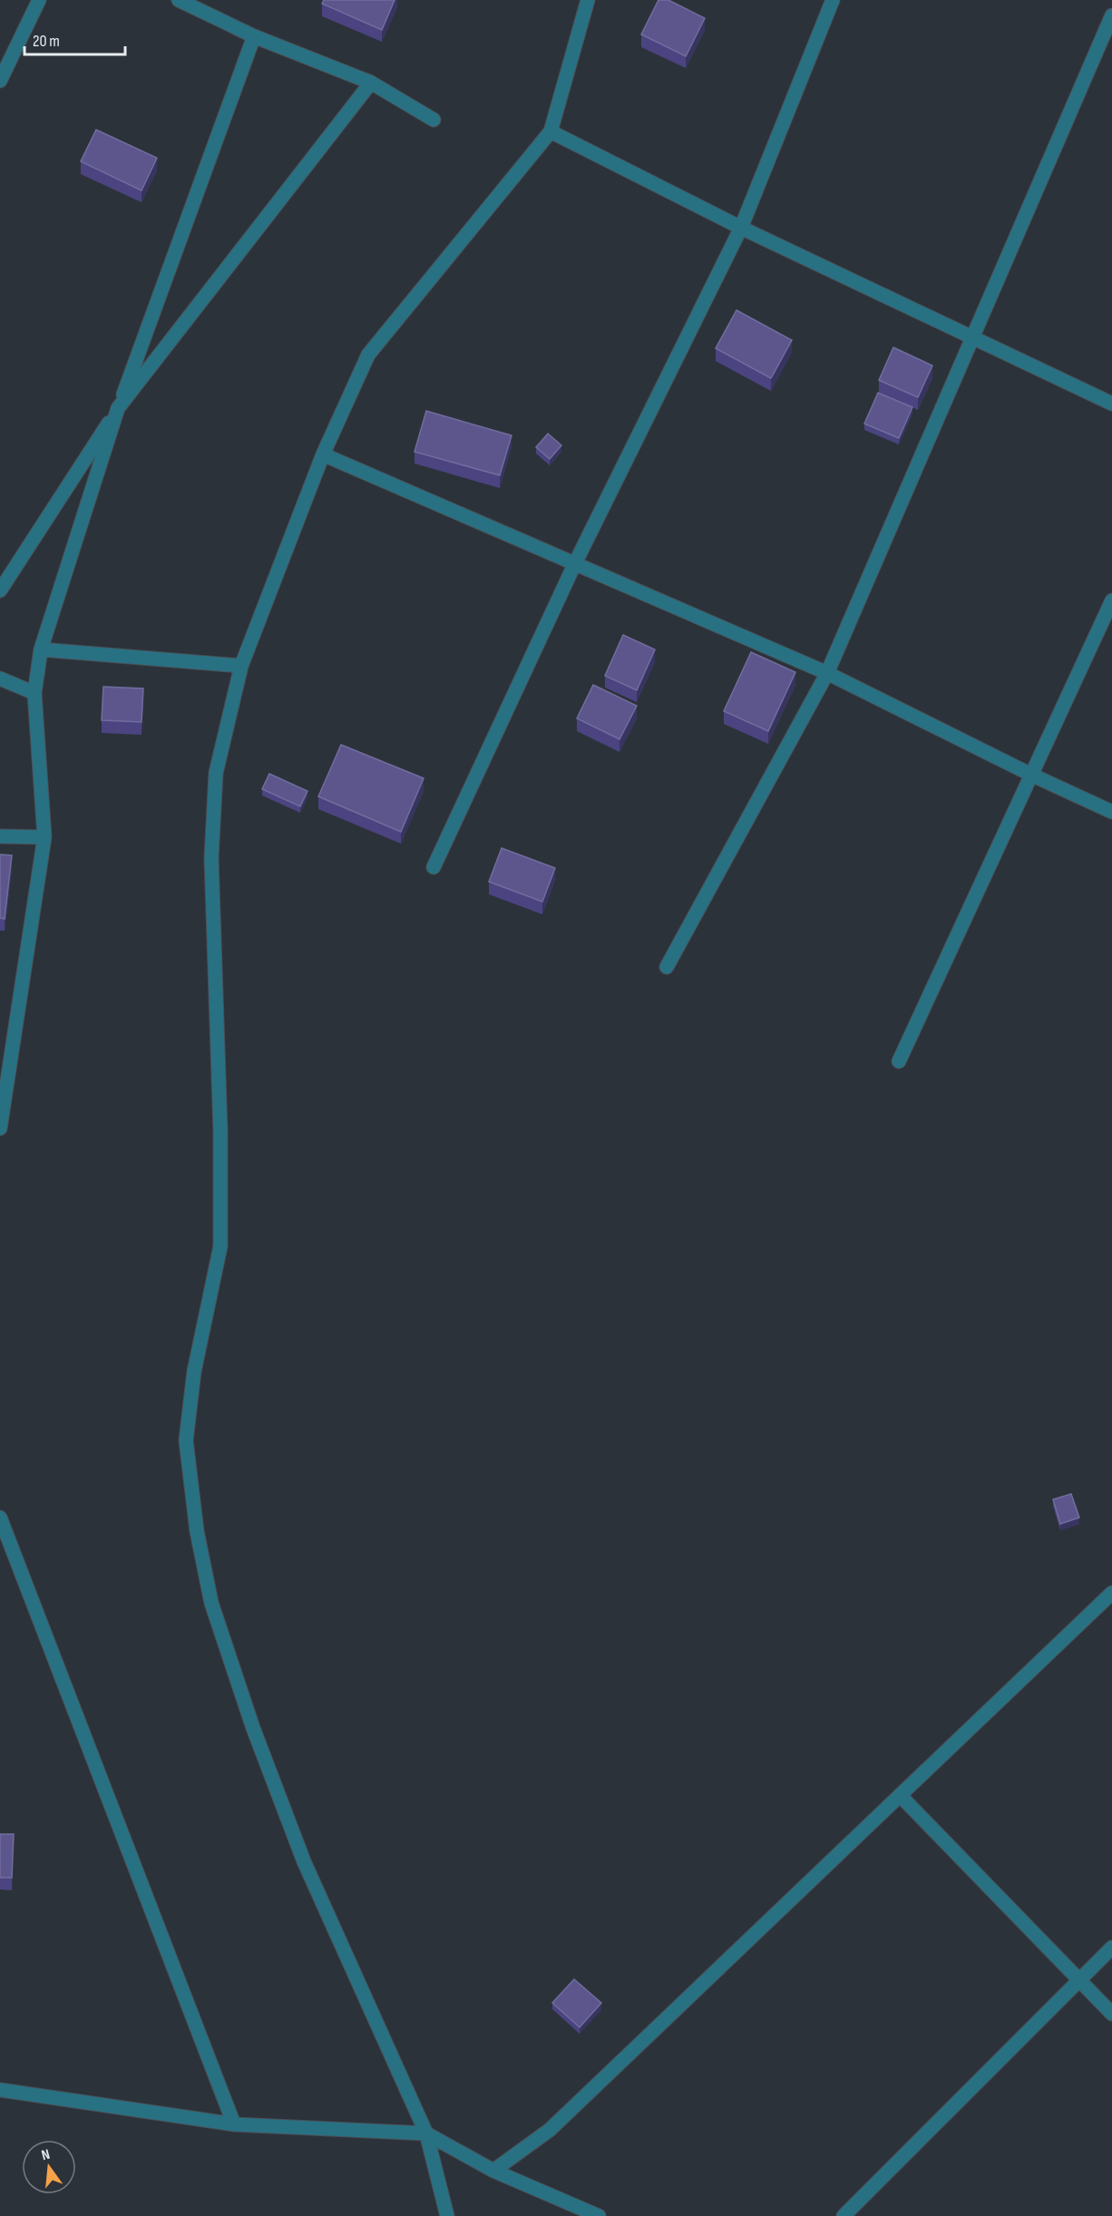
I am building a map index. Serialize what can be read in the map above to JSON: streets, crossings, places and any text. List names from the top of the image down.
{
  "scale_bar": "20 m",
  "north": "top"
}
